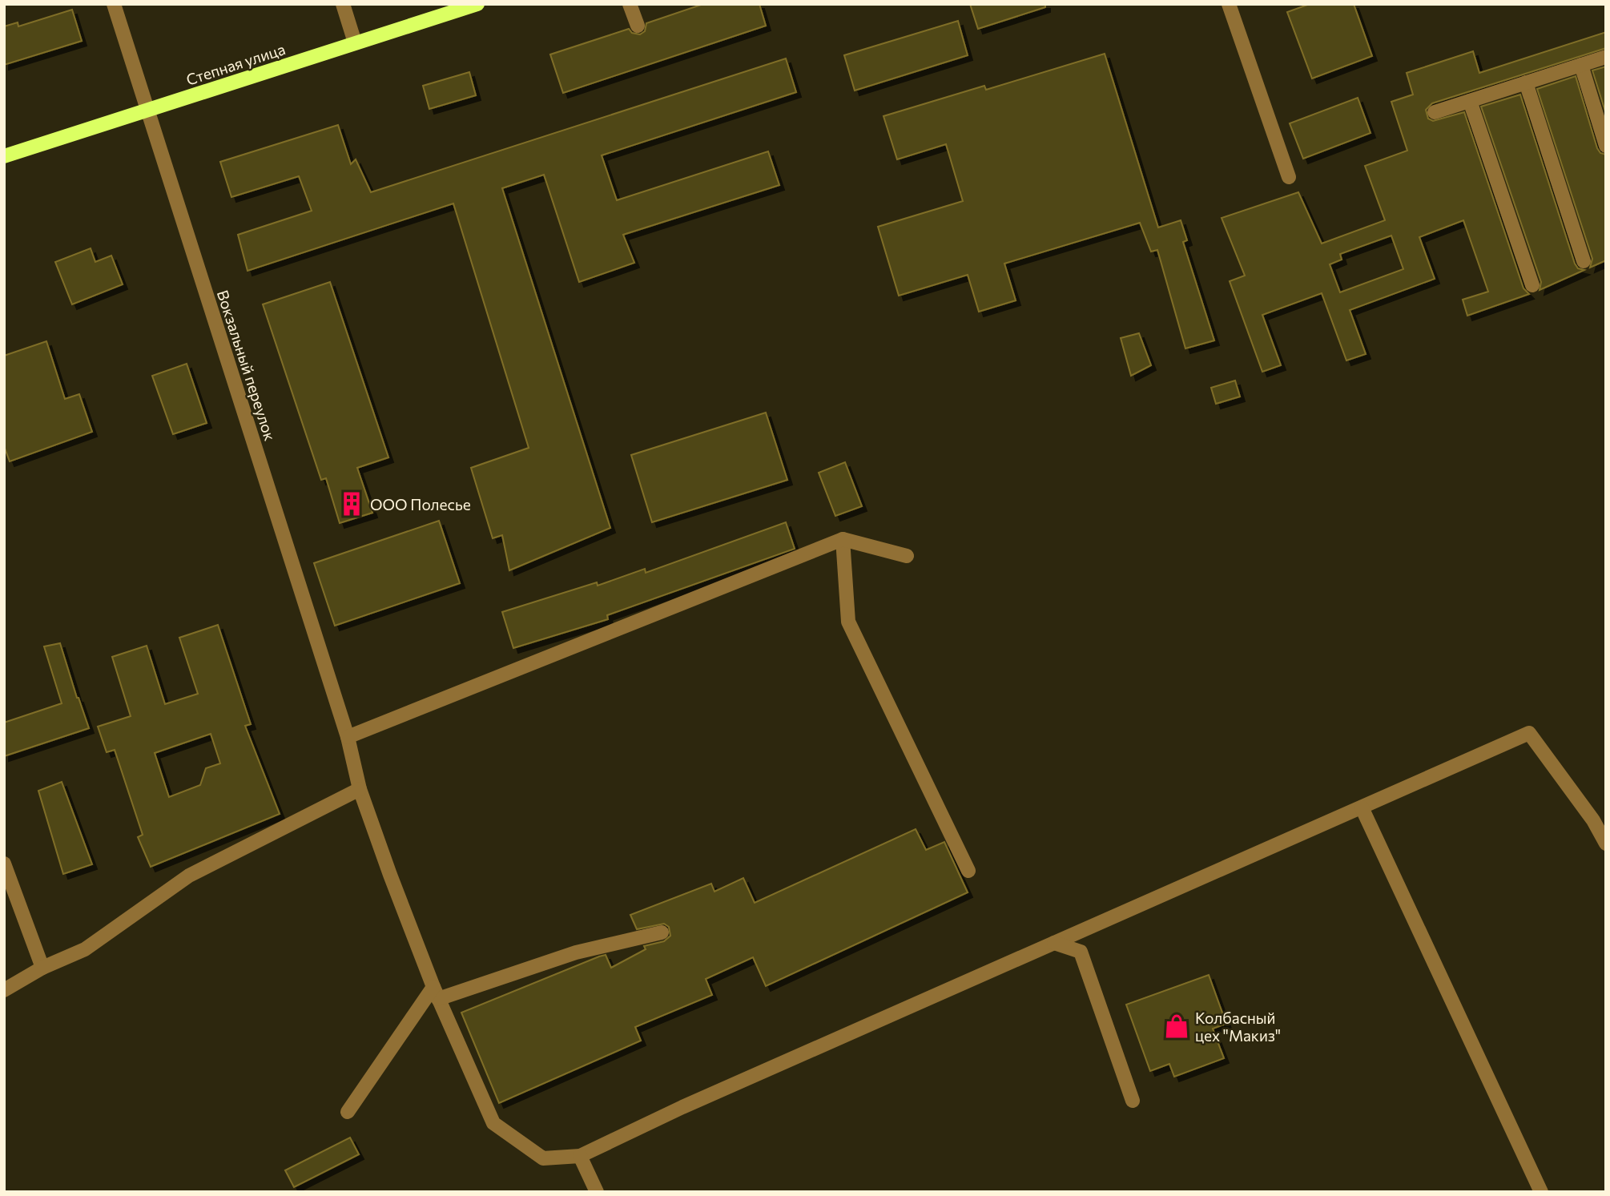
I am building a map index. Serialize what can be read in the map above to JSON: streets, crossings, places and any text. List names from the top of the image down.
{
  "streets": {
    "main road": ["Степная улица"],
    "street": ["Вокзальный переулок"]
  },
  "crossings": [
    ["Степная улица", "Вокзальный переулок"]
  ],
  "places": {
    "building": ["ООО Полесье"],
    "shop": ["Колбасный цех \"Макиз\""]
  }
}
